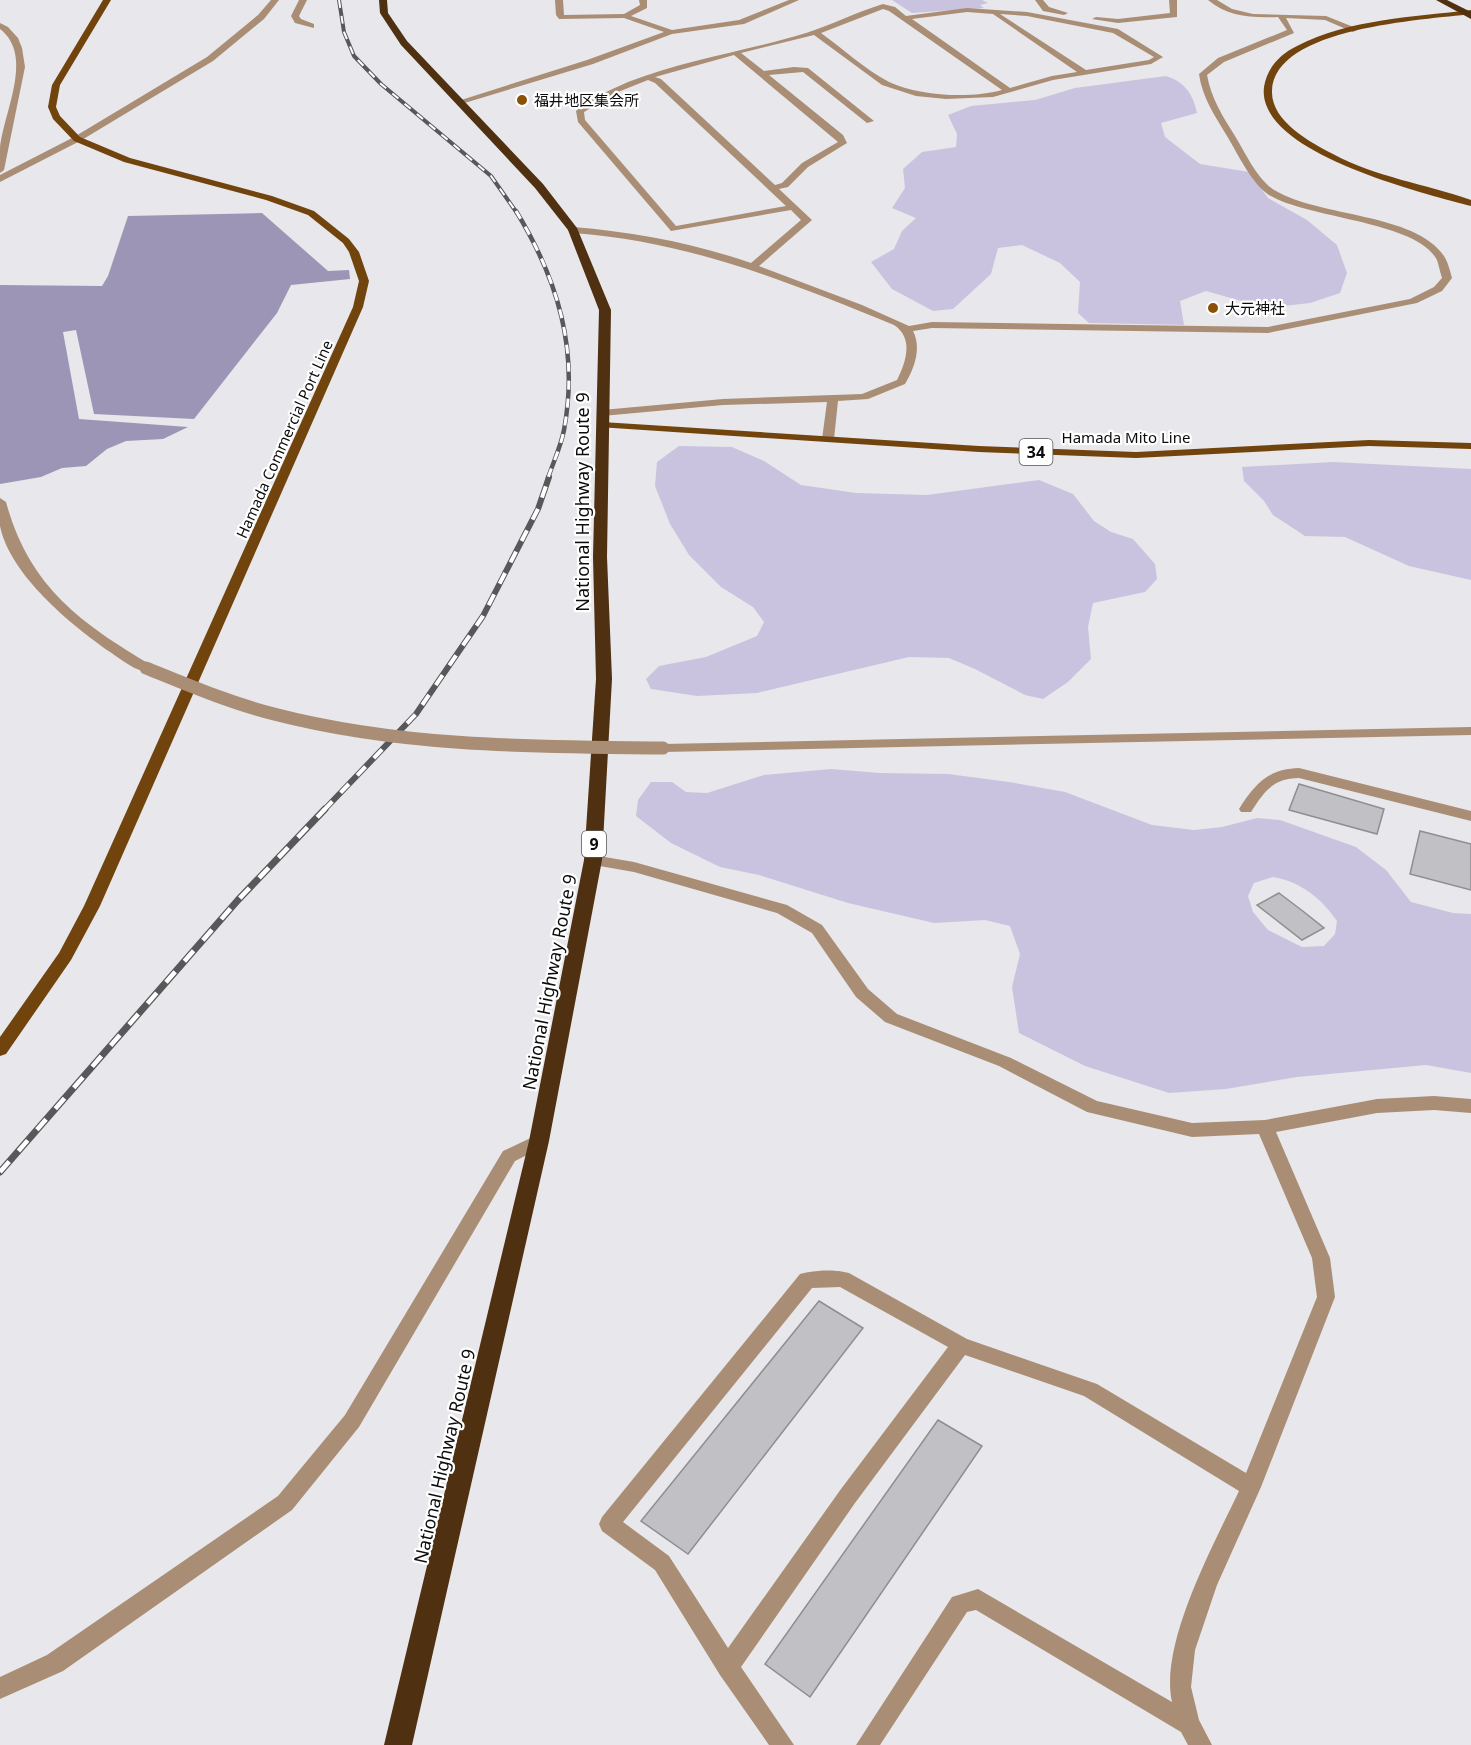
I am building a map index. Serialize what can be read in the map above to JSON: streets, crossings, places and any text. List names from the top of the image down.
{
  "streets": {
    "highway": ["National Highway Route 9", "9"],
    "main road": ["Hamada Mito Line", "Hamada Commercial Port Line", "34"]
  },
  "crossings": [
    ["Hamada Mito Line", "National Highway Route 9"]
  ],
  "places": ["福井地区集会所", "大元神社"]
}
